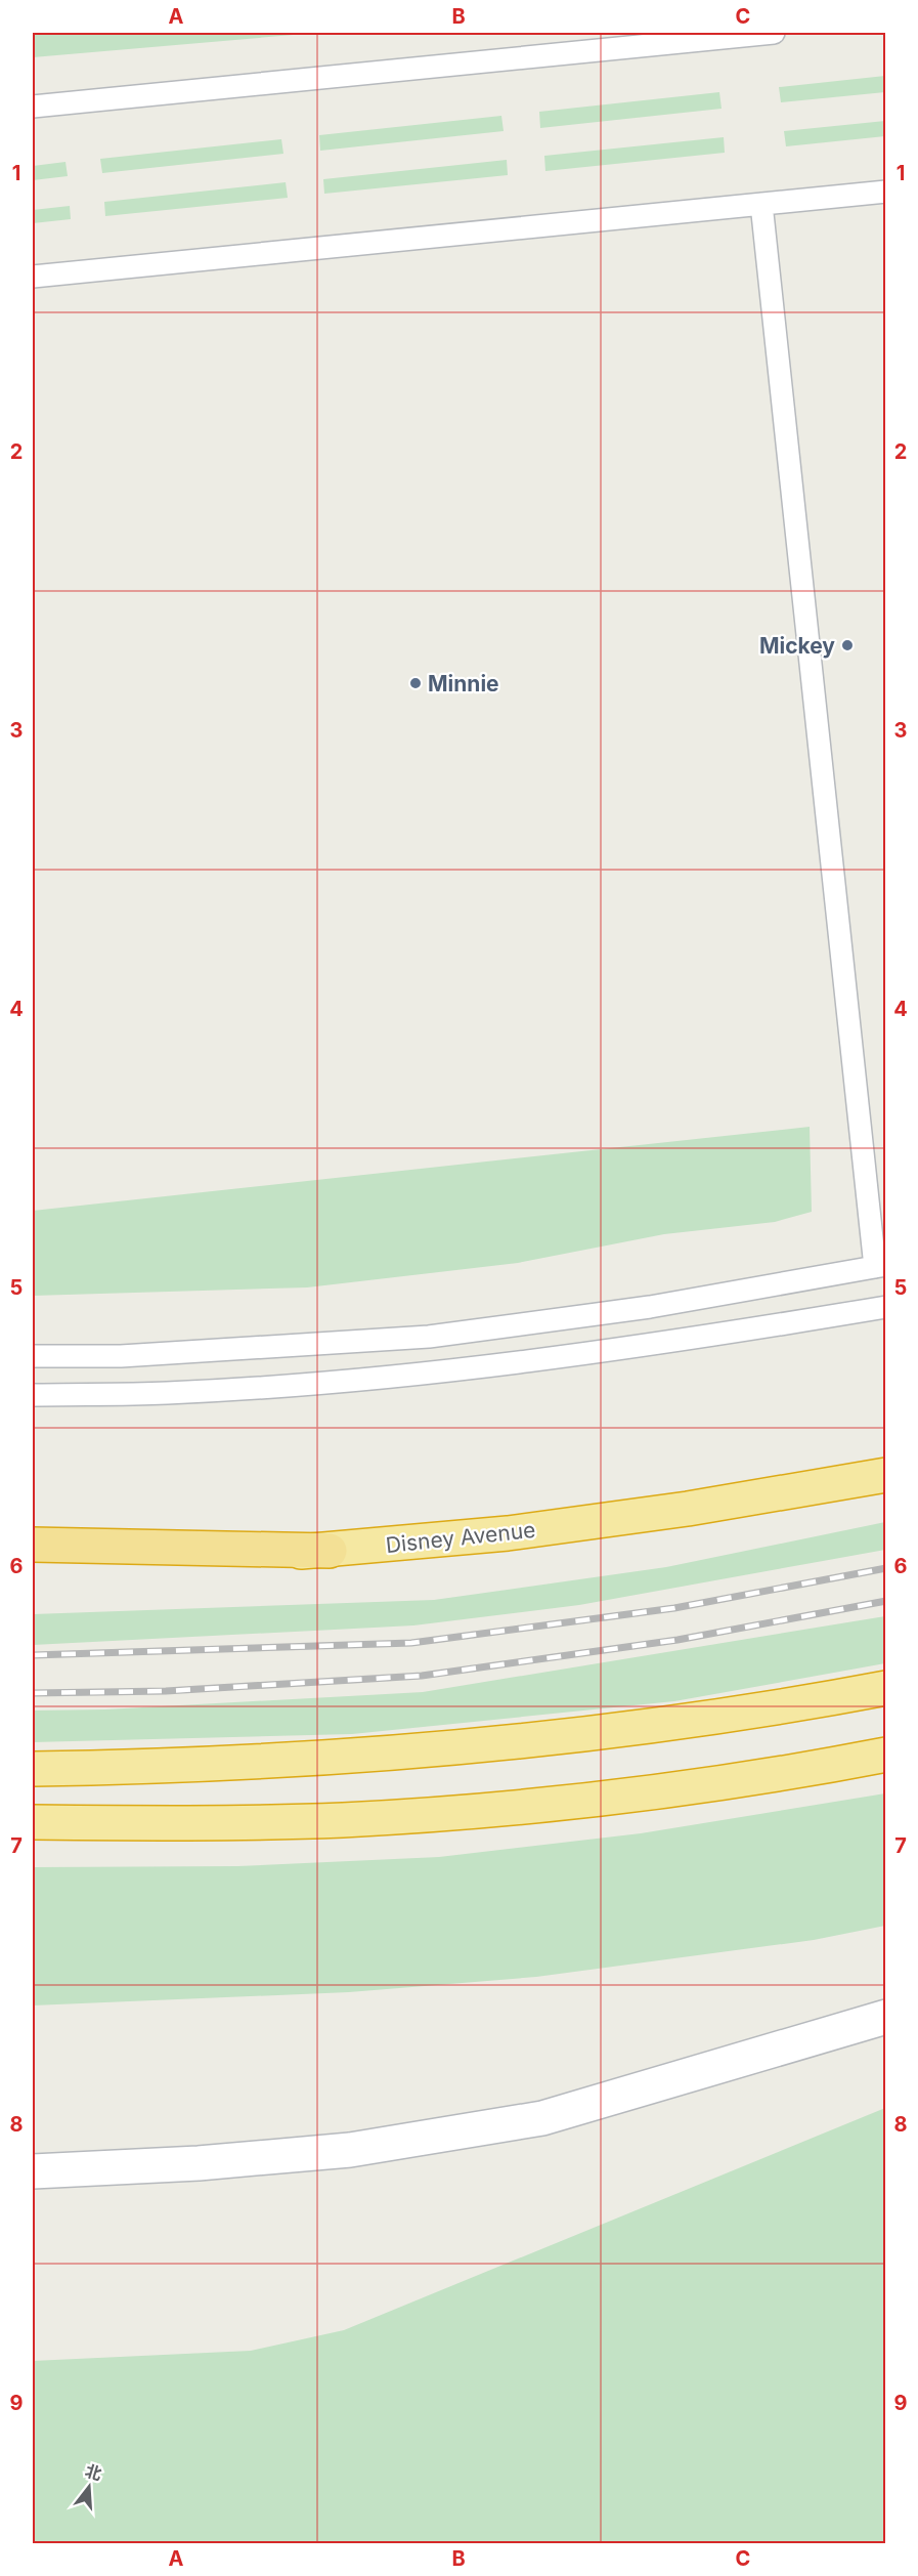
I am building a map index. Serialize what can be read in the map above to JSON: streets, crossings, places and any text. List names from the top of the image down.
{
  "streets": {
    "highway": ["Disney Avenue"]
  },
  "places": ["Mickey", "Minnie"],
  "north": "top",
  "grid": {
    "columns": ["A", "B", "C"],
    "rows": [
      "1",
      "2",
      "3",
      "4",
      "5",
      "6",
      "7",
      "8",
      "9"
    ]
  }
}
